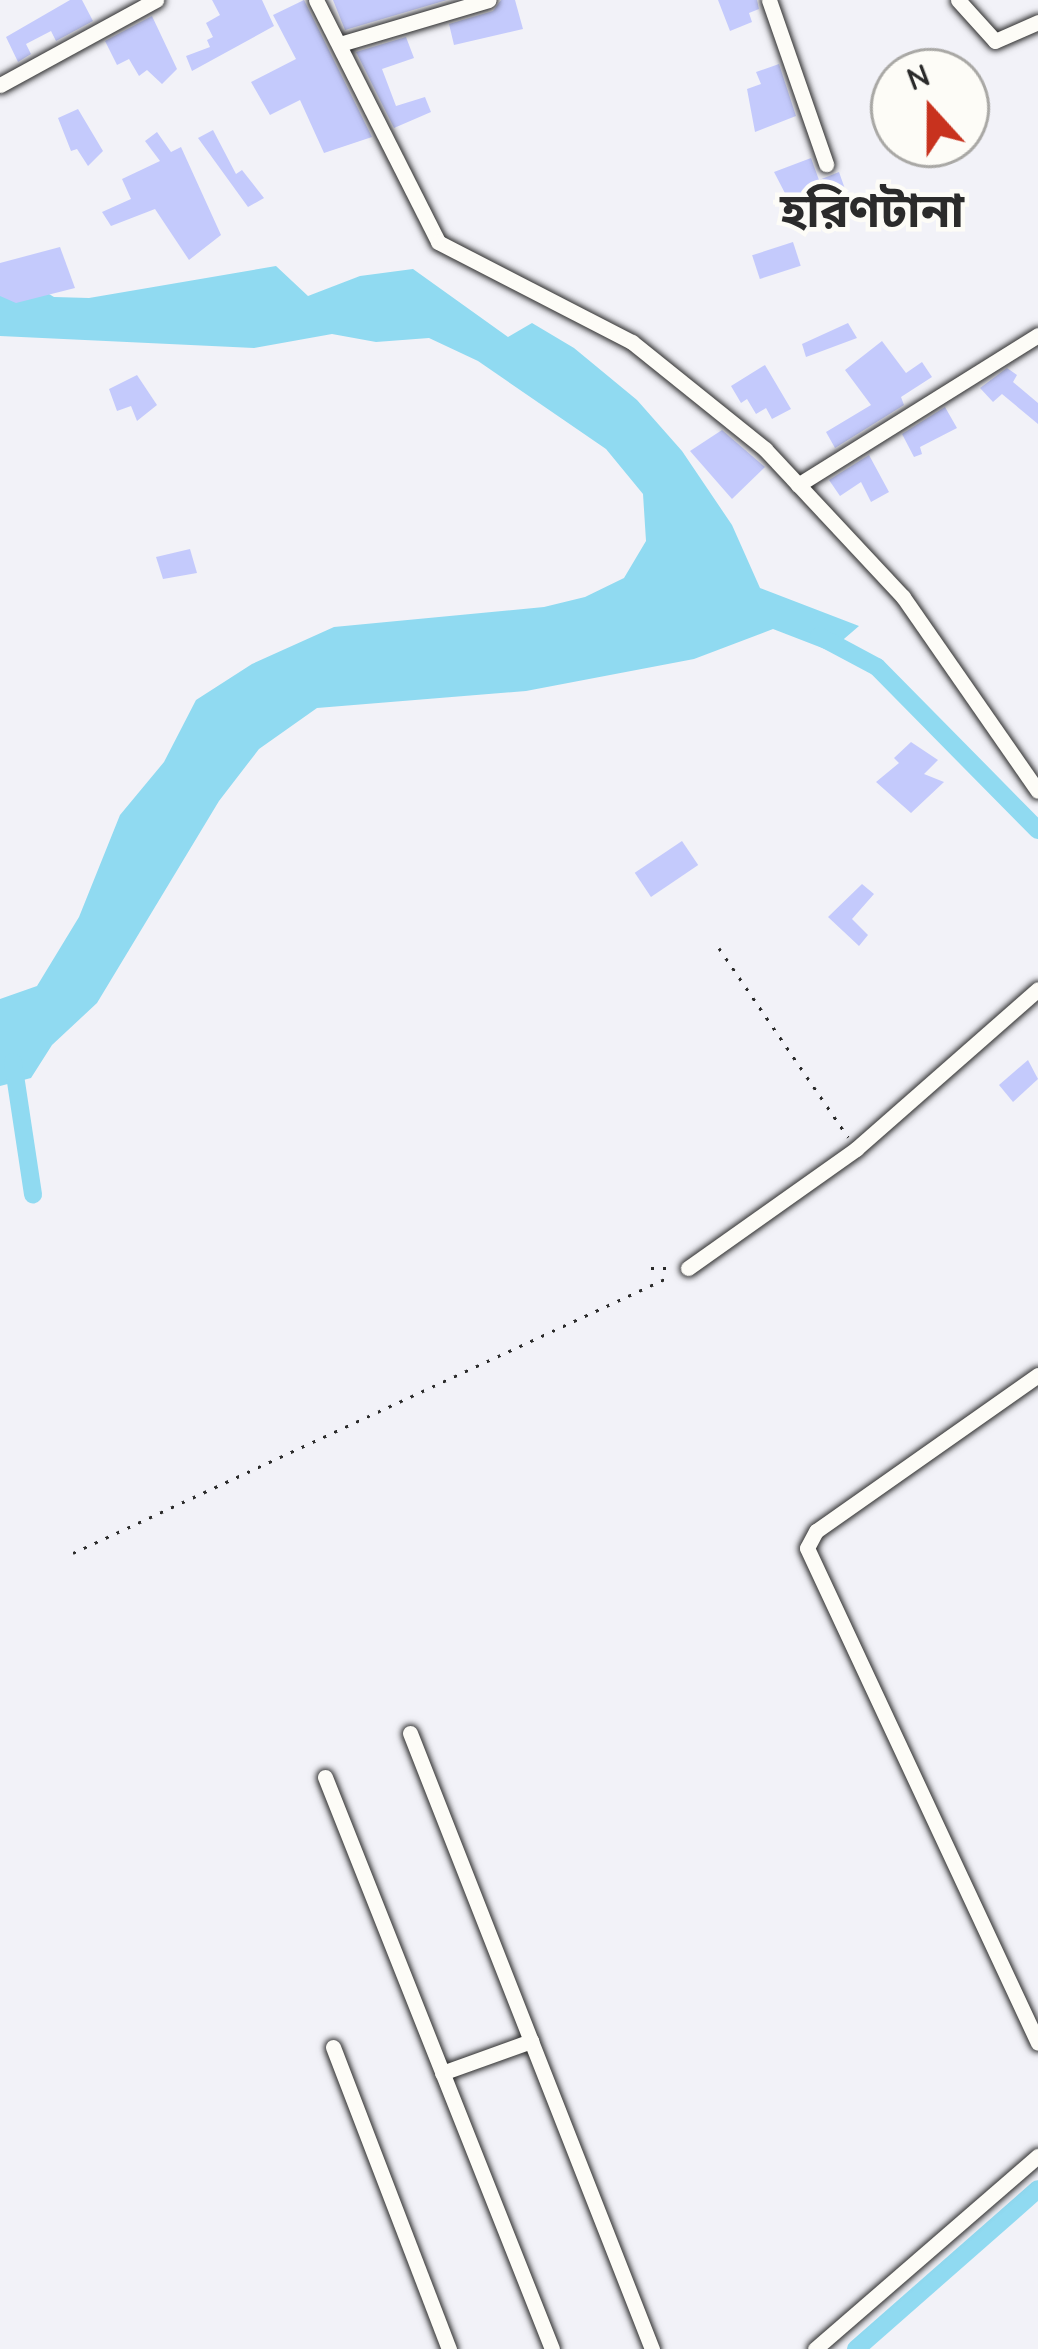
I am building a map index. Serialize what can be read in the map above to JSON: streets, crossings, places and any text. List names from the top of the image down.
{
  "districts": ["হরিণটানা"],
  "north": "top"
}
